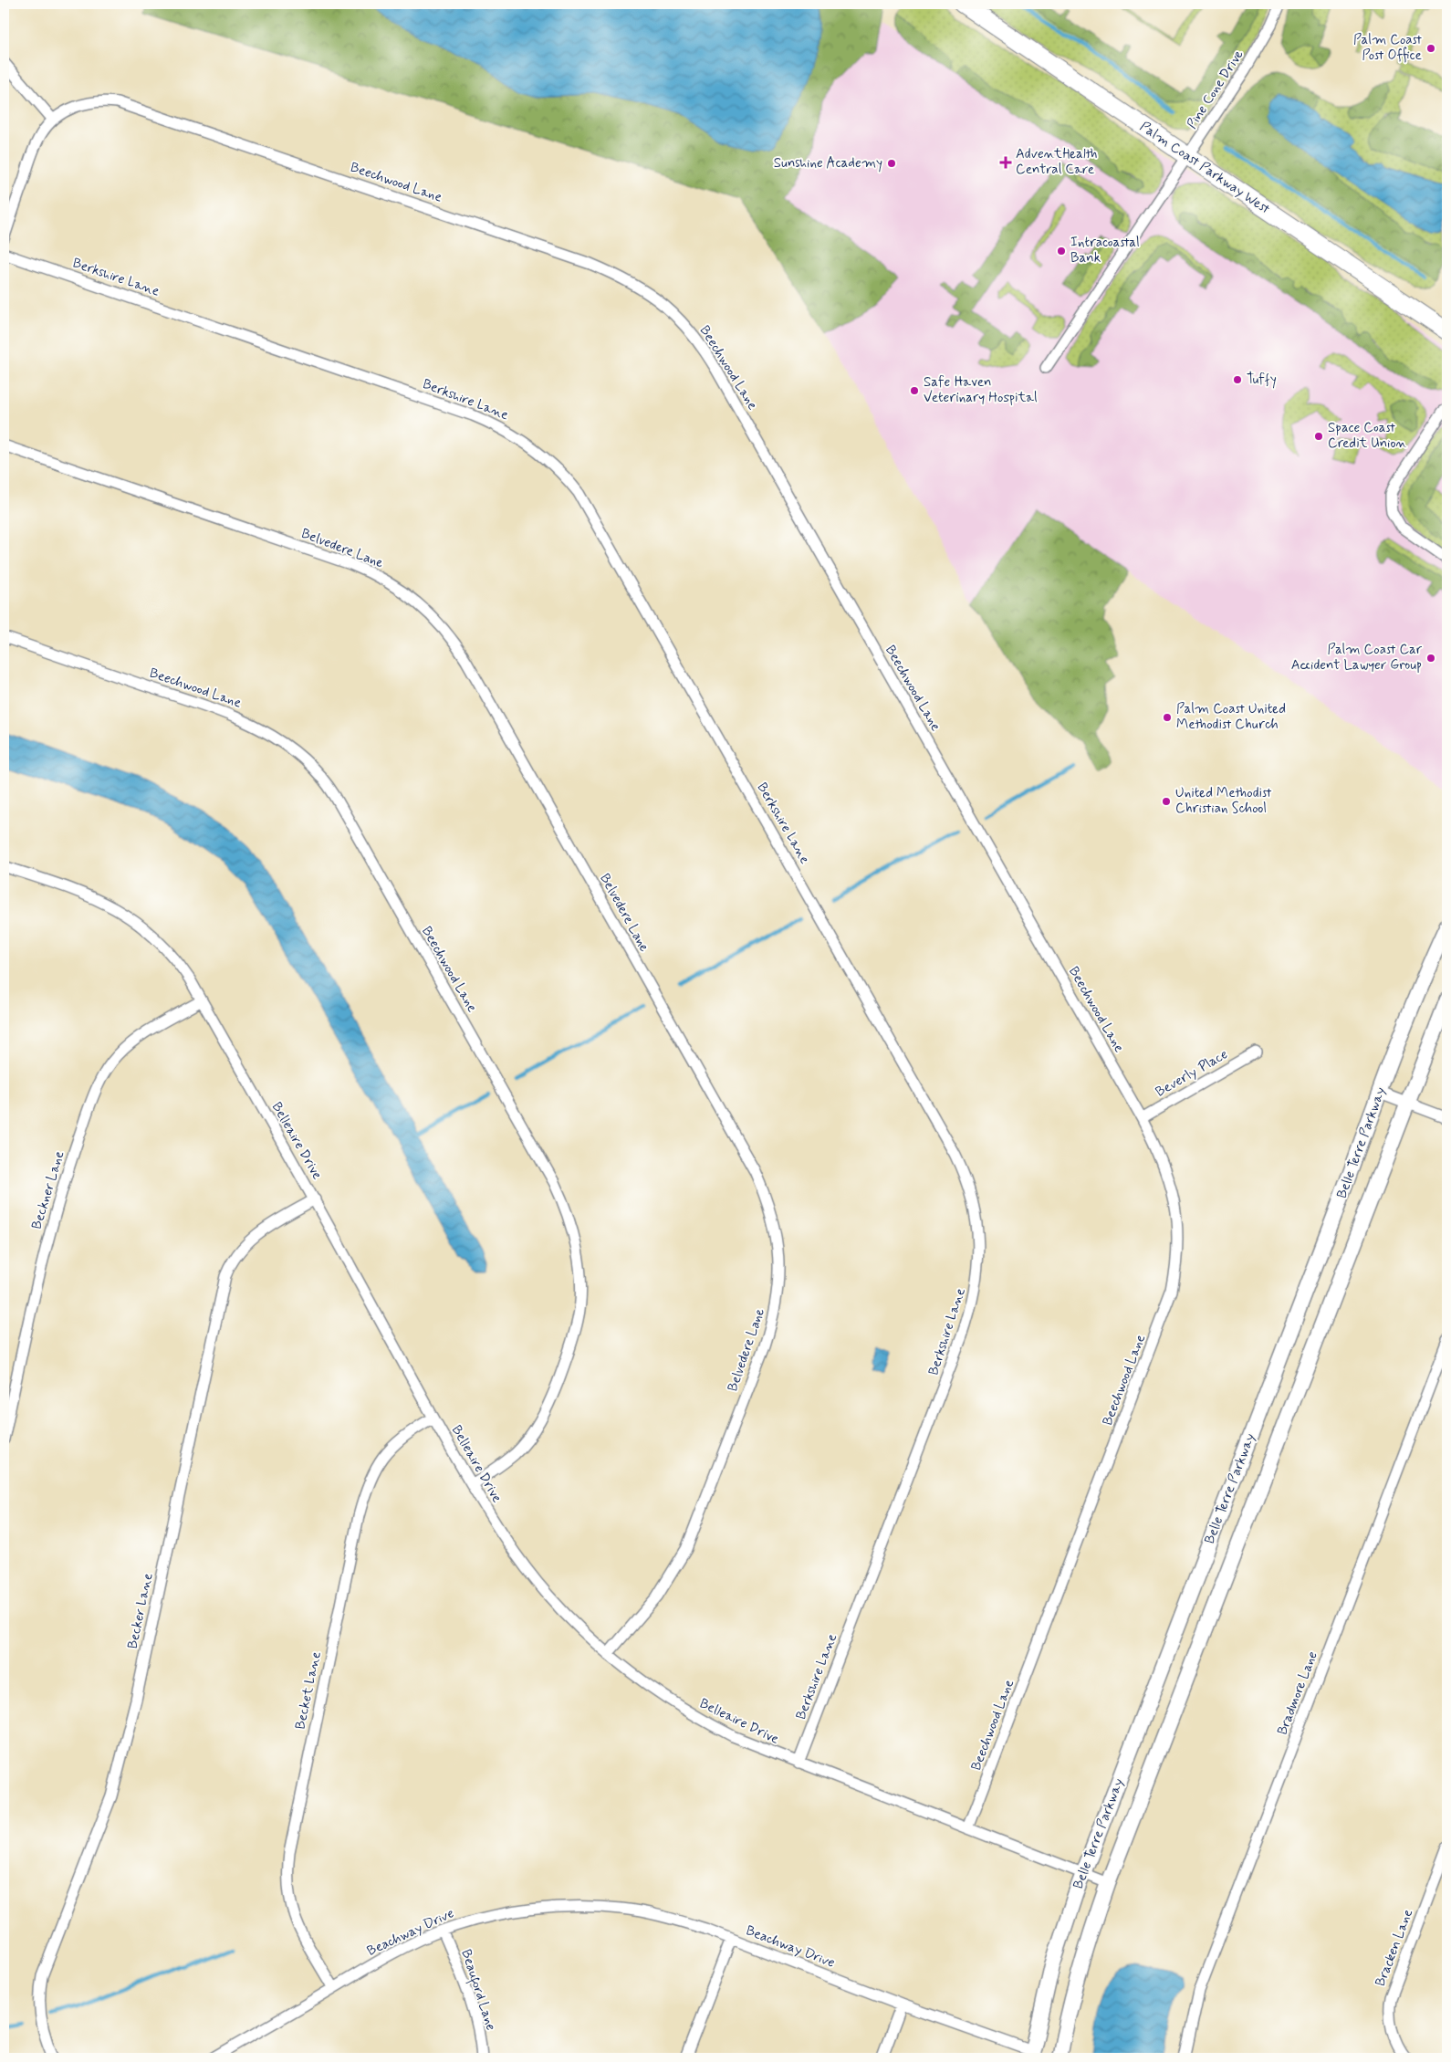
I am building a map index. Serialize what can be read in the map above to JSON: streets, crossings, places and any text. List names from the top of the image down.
{
  "streets": {
    "main road": ["Palm Coast Parkway West", "Belle Terre Parkway"],
    "street": [
      "Pine Cone Drive",
      "Beechwood Lane",
      "Berkshire Lane",
      "Belvedere Lane",
      "Beverly Place",
      "Belleaire Drive",
      "Beckner Lane",
      "Becker Lane",
      "Becket Lane",
      "Bradmore Lane",
      "Beachway Drive",
      "Bracken Lane",
      "Beauford Lane"
    ]
  },
  "crossings": [
    ["Pine Cone Drive", "Palm Coast Parkway West"],
    ["Beechwood Lane", "Beverly Place"],
    ["Beechwood Lane", "Belleaire Drive"],
    ["Berkshire Lane", "Belleaire Drive"],
    ["Belvedere Lane", "Belleaire Drive"],
    ["Belleaire Drive", "Belle Terre Parkway"],
    ["Belleaire Drive", "Beckner Lane"],
    ["Belleaire Drive", "Becker Lane"],
    ["Belleaire Drive", "Becket Lane"],
    ["Belle Terre Parkway", "Beachway Drive"],
    ["Becket Lane", "Beachway Drive"],
    ["Beachway Drive", "Beauford Lane"]
  ],
  "places": {
    "other": [
      "Palm Coast Post Office",
      "Sunshine Academy",
      "Intracoastal Bank",
      "Tuffy",
      "Safe Haven Veterinary Hospital",
      "Space Coast Credit Union",
      "Palm Coast Car Accident Lawyer Group",
      "Palm Coast United Methodist Church",
      "United Methodist Christian School"
    ],
    "health": ["AdventHealth Central Care"]
  }
}
